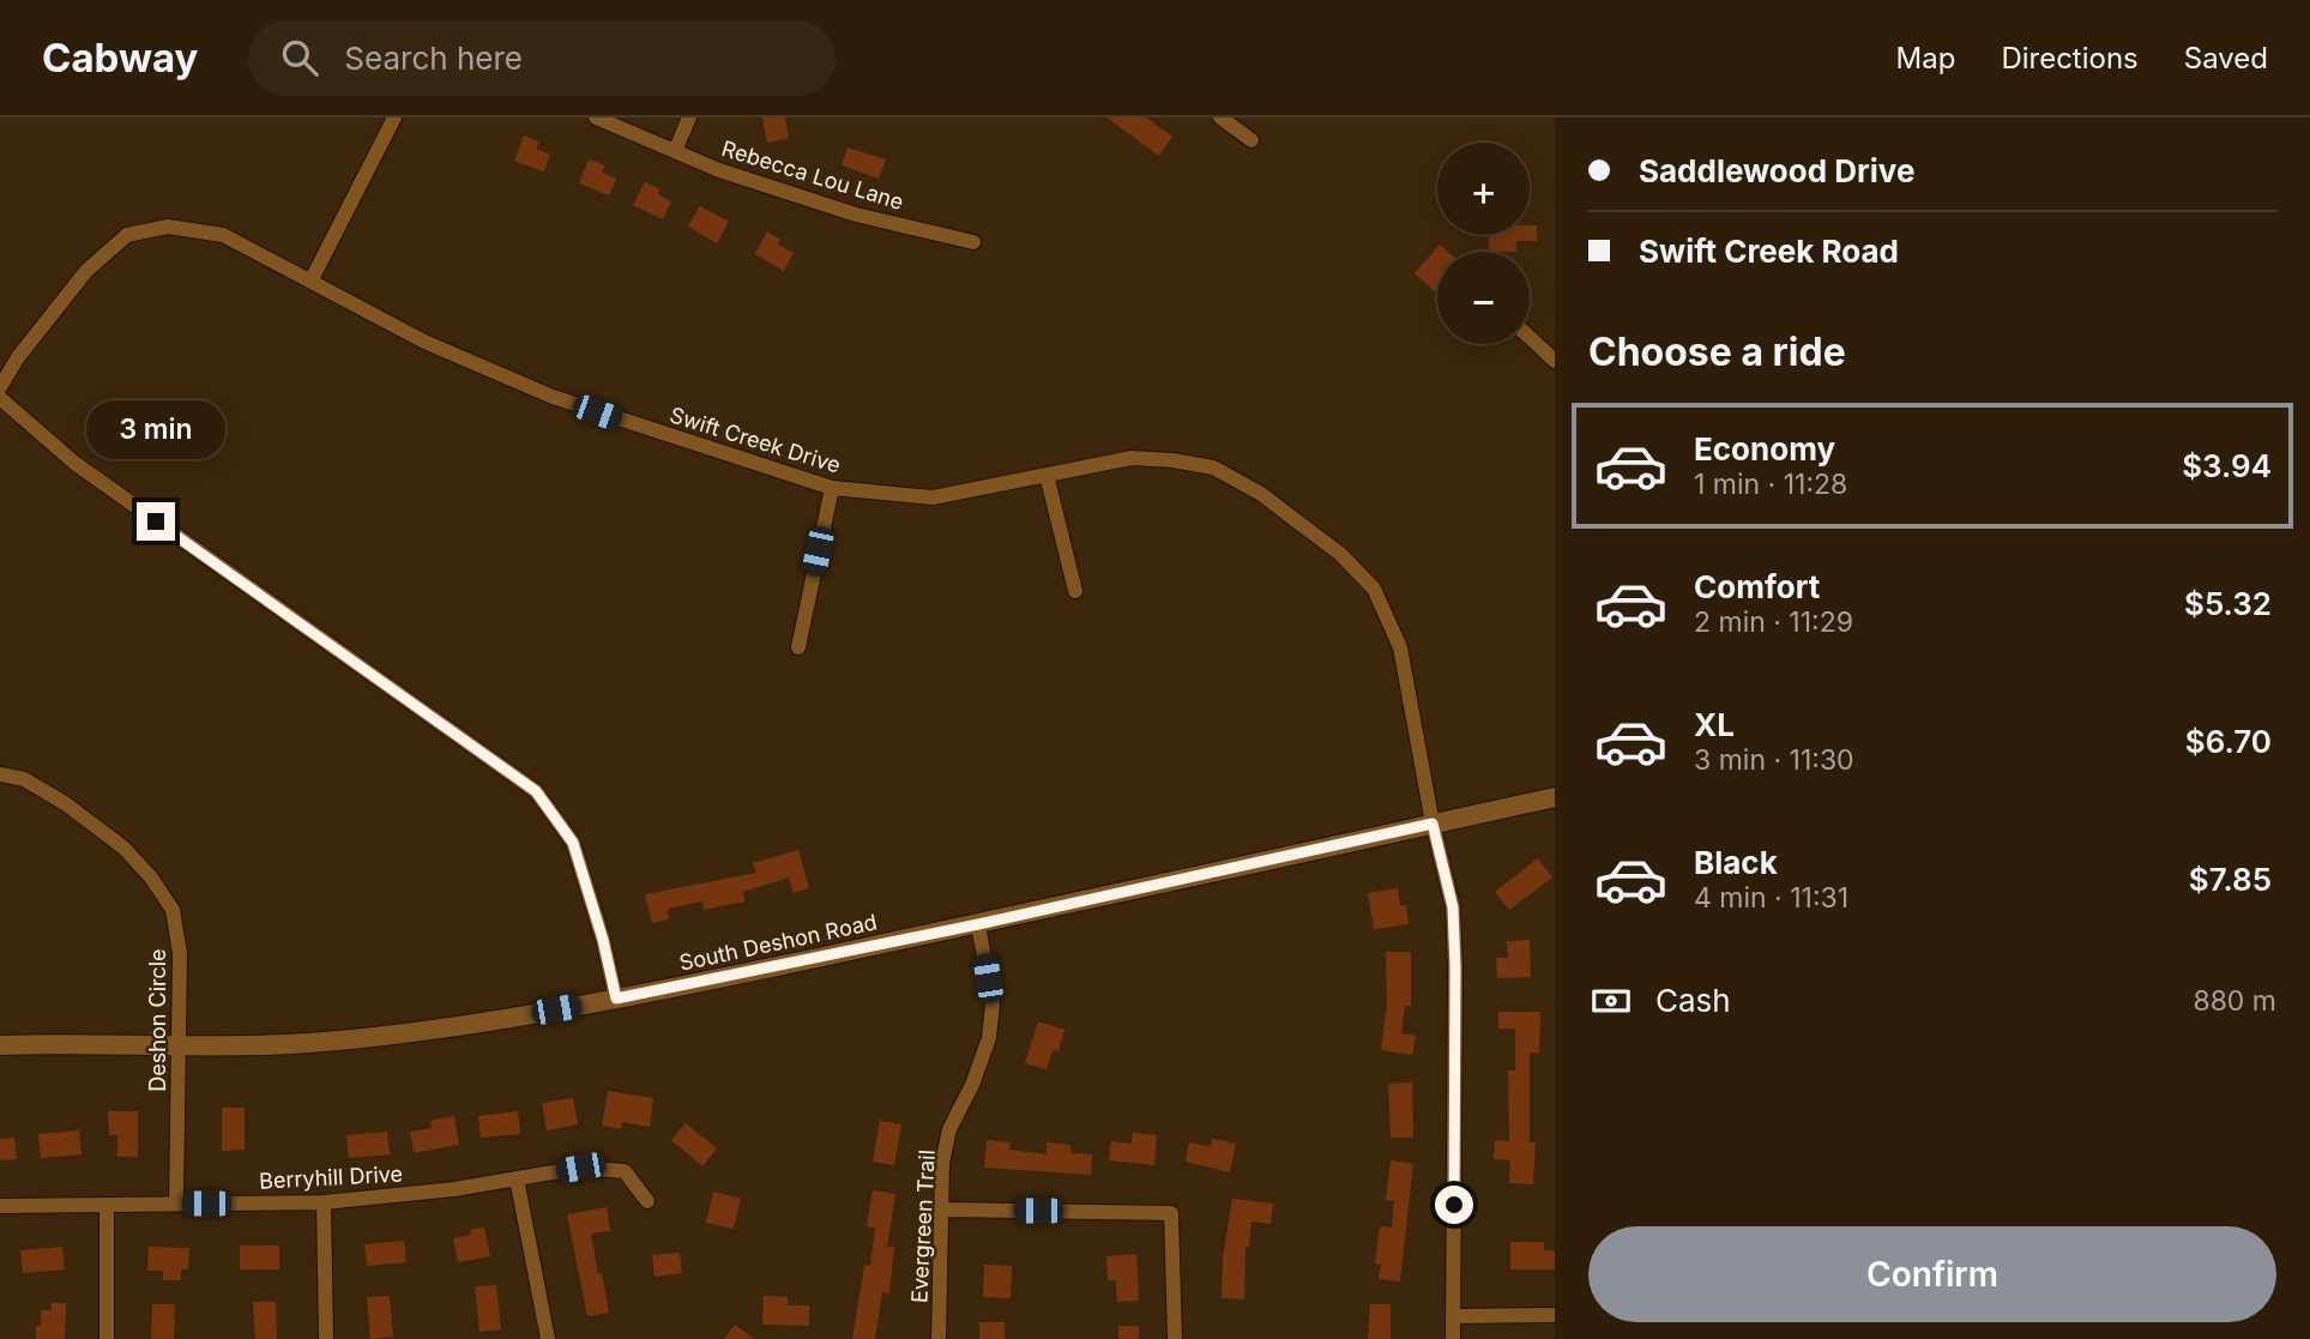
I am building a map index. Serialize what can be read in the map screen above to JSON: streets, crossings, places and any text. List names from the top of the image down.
{
  "streets": {
    "street": [
      "Rebecca Lou Lane",
      "Swift Creek Drive",
      "South Deshon Road",
      "Deshon Circle",
      "Berryhill Drive",
      "Evergreen Trail"
    ]
  },
  "crossings": [
    ["Swift Creek Drive", "South Deshon Road"],
    ["South Deshon Road", "Deshon Circle"],
    ["South Deshon Road", "Evergreen Trail"],
    ["Deshon Circle", "Berryhill Drive"]
  ],
  "page": {
    "header": "Cabway",
    "search": "Search here",
    "nav": ["Map", "Directions", "Saved"],
    "banner": ["Saddlewood Drive", "Swift Creek Road"],
    "map_buttons": ["+", "−"],
    "heading": "Choose a ride",
    "bubble": "3 min",
    "list": [
      {
        "name": "Economy",
        "note": "1 min · 11:28",
        "value": "$3.94"
      },
      {
        "name": "Comfort",
        "note": "2 min · 11:29",
        "value": "$5.32"
      },
      {
        "name": "XL",
        "note": "3 min · 11:30",
        "value": "$6.70"
      },
      {
        "name": "Black",
        "note": "4 min · 11:31",
        "value": "$7.85"
      }
    ],
    "pay": ["Cash", "880 m"],
    "buttons": "Confirm"
  }
}
